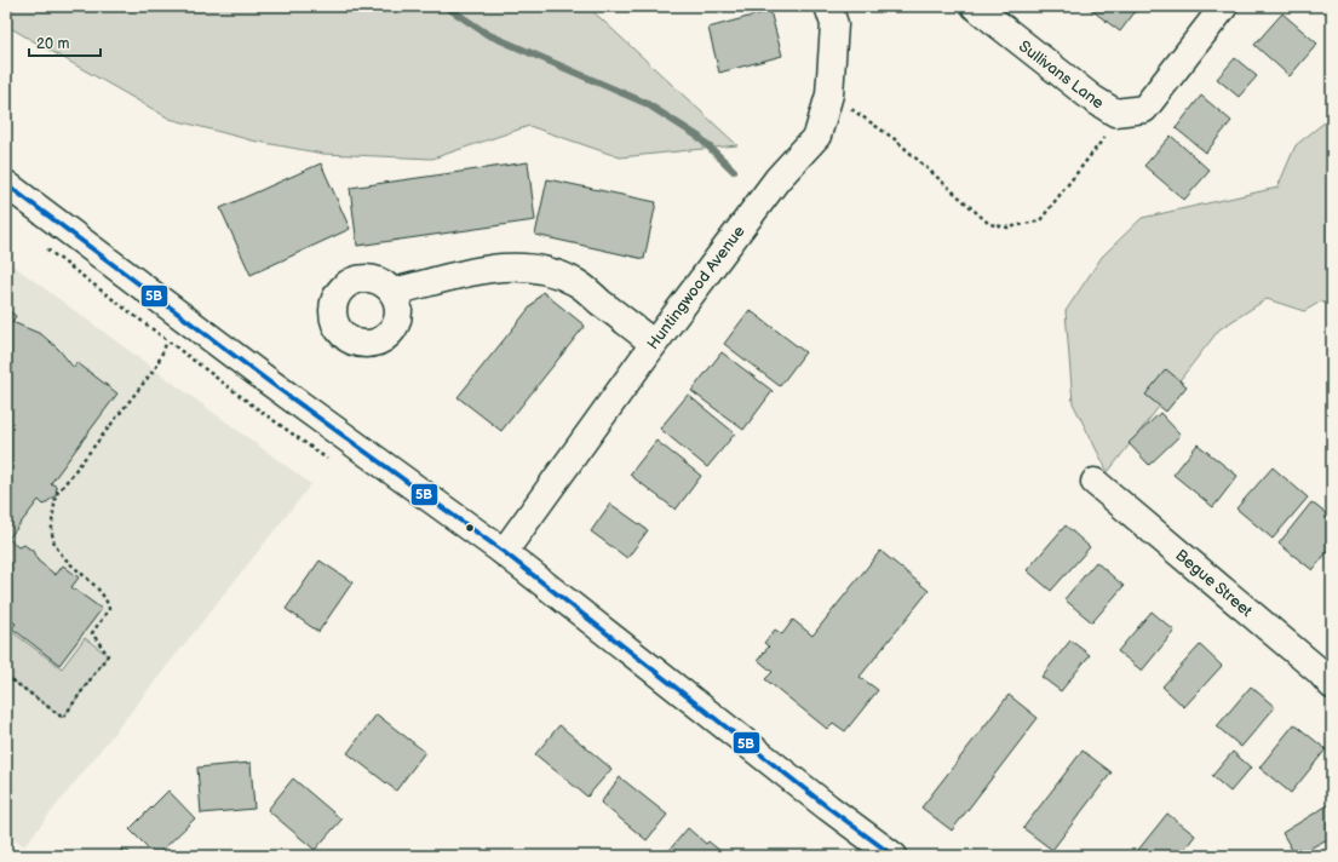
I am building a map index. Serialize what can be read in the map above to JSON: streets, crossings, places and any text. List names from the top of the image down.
{
  "streets": {
    "street": ["Sullivans Lane", "Huntingwood Avenue", "Begue Street"]
  },
  "lines": ["transit line 5B"],
  "scale_bar": "20 m"
}
